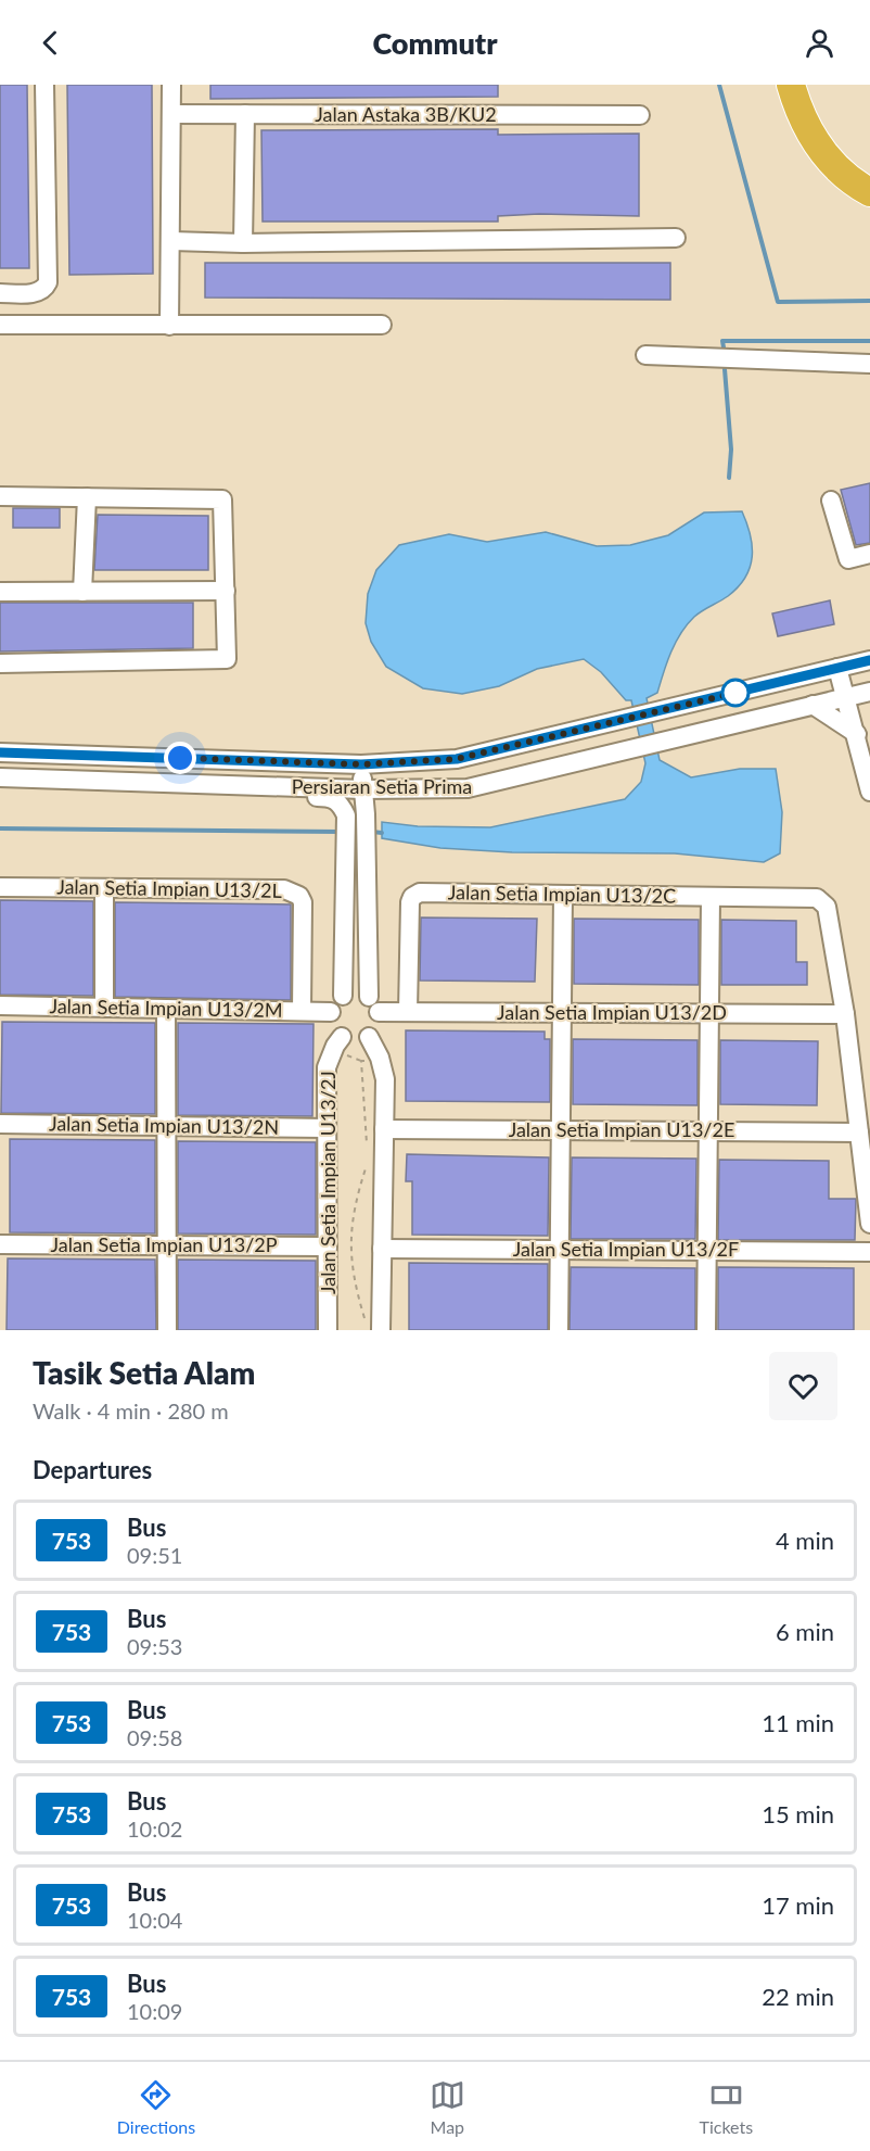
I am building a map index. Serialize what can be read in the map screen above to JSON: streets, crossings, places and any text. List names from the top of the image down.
{
  "streets": {
    "street": [
      "Jalan Astaka 3B/KU2",
      "Persiaran Setia Prima",
      "Jalan Setia Impian U13/2L",
      "Jalan Setia Impian U13/2C",
      "Jalan Setia Impian U13/2M",
      "Jalan Setia Impian U13/2D",
      "Jalan Setia Impian U13/2N",
      "Jalan Setia Impian U13/2E",
      "Jalan Setia Impian U13/2J",
      "Jalan Setia Impian U13/2P",
      "Jalan Setia Impian U13/2F"
    ]
  },
  "crossings": [
    ["Jalan Setia Impian U13/2L", "Jalan Setia Impian U13/2M"],
    ["Jalan Setia Impian U13/2C", "Jalan Setia Impian U13/2D"],
    ["Jalan Setia Impian U13/2M", "Jalan Setia Impian U13/2D"],
    ["Jalan Setia Impian U13/2M", "Jalan Setia Impian U13/2J"],
    ["Jalan Setia Impian U13/2D", "Jalan Setia Impian U13/2J"],
    ["Jalan Setia Impian U13/2N", "Jalan Setia Impian U13/2J"],
    ["Jalan Setia Impian U13/2J", "Jalan Setia Impian U13/2P"]
  ],
  "lines": ["bus line 753"],
  "page": {
    "header": "Commutr",
    "heading": [
      ["Tasik Setia Alam", "Walk · 4 min · 280 m"],
      "Departures"
    ],
    "list": [
      {
        "mark": "753",
        "name": "Bus",
        "note": "09:51",
        "value": "4 min"
      },
      {
        "mark": "753",
        "name": "Bus",
        "note": "09:53",
        "value": "6 min"
      },
      {
        "mark": "753",
        "name": "Bus",
        "note": "09:58",
        "value": "11 min"
      },
      {
        "mark": "753",
        "name": "Bus",
        "note": "10:02",
        "value": "15 min"
      },
      {
        "mark": "753",
        "name": "Bus",
        "note": "10:04",
        "value": "17 min"
      },
      {
        "mark": "753",
        "name": "Bus",
        "note": "10:09",
        "value": "22 min"
      }
    ],
    "tabs": ["Directions", "Map", "Tickets"]
  }
}
